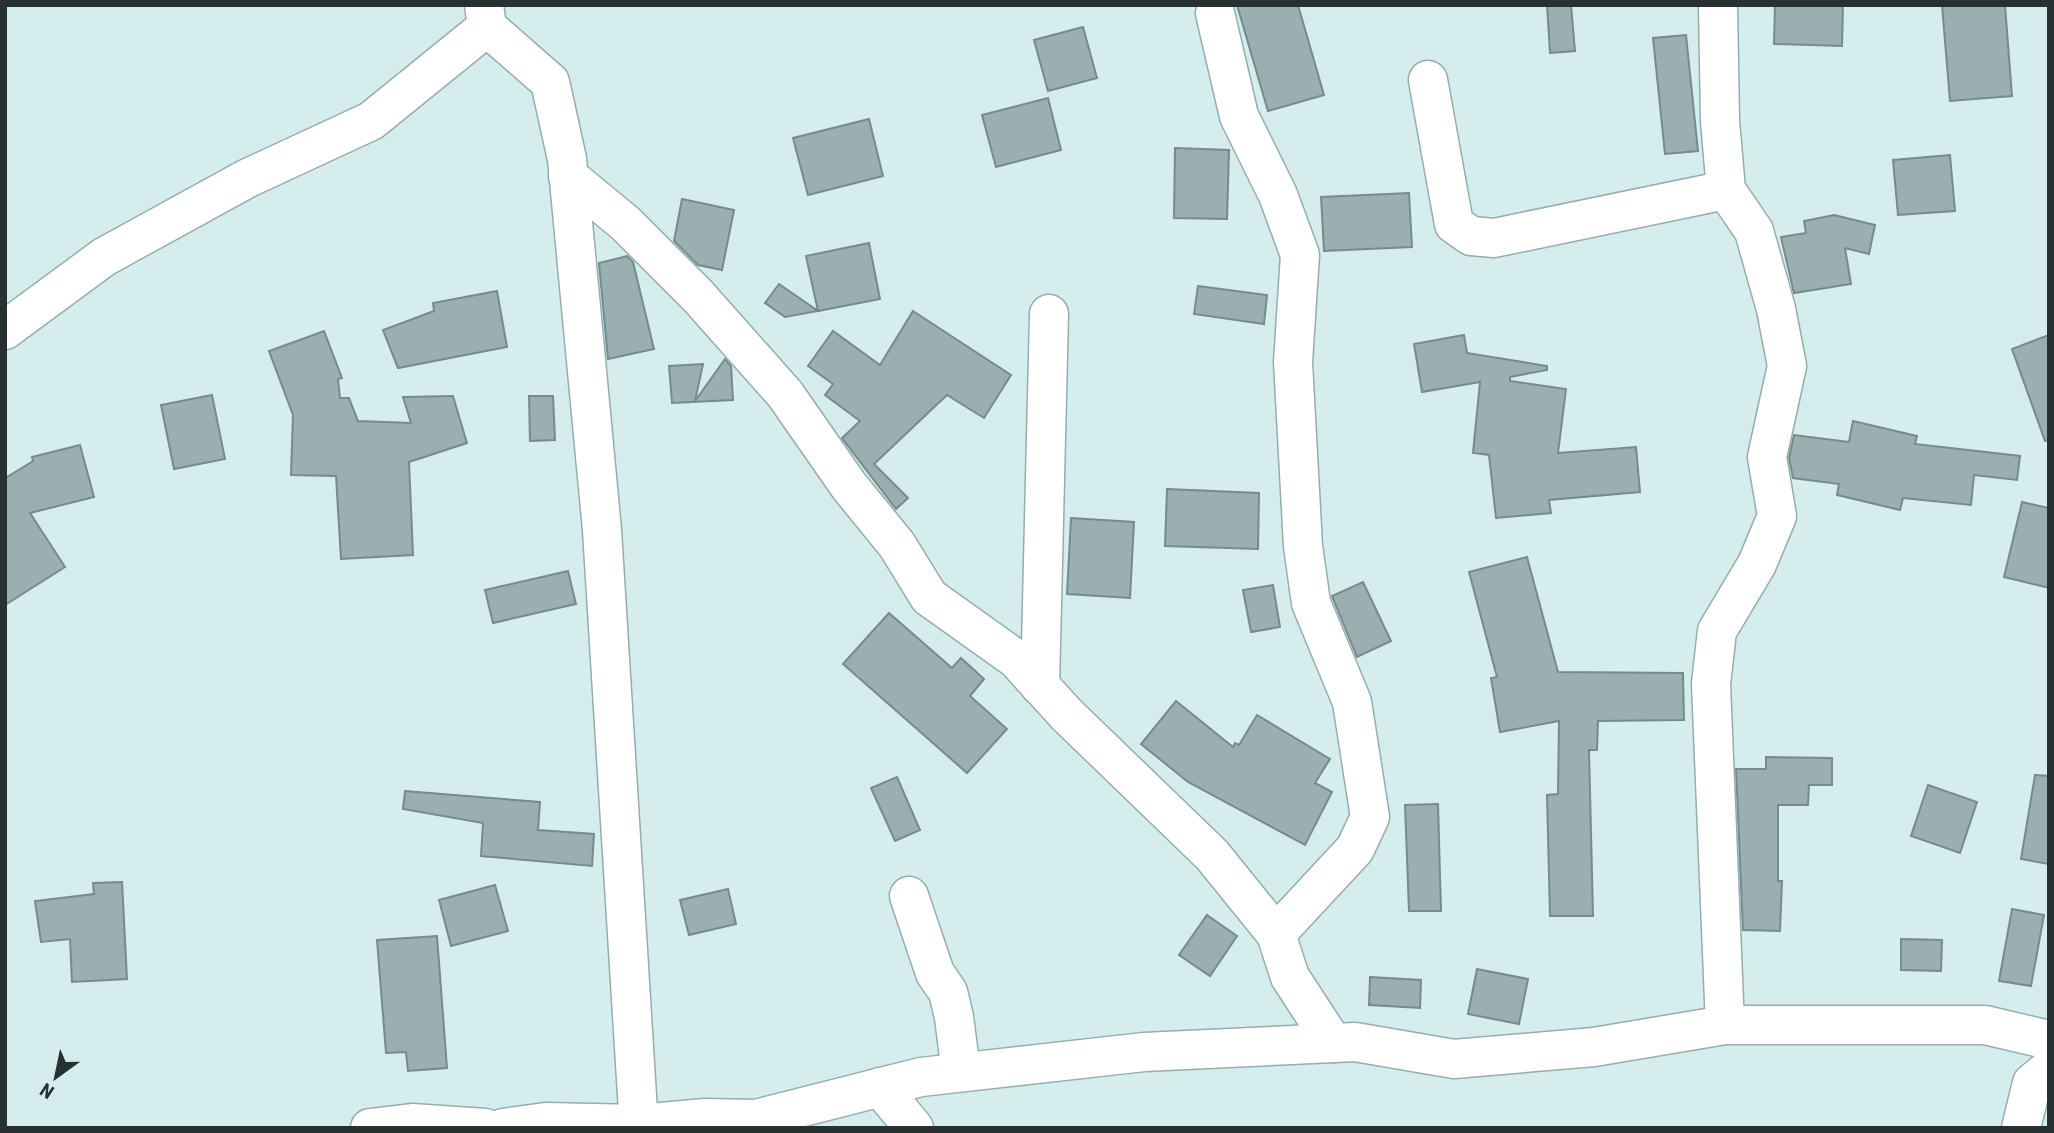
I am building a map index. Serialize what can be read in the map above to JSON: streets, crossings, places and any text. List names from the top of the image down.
{
  "north": "bottom left"
}
